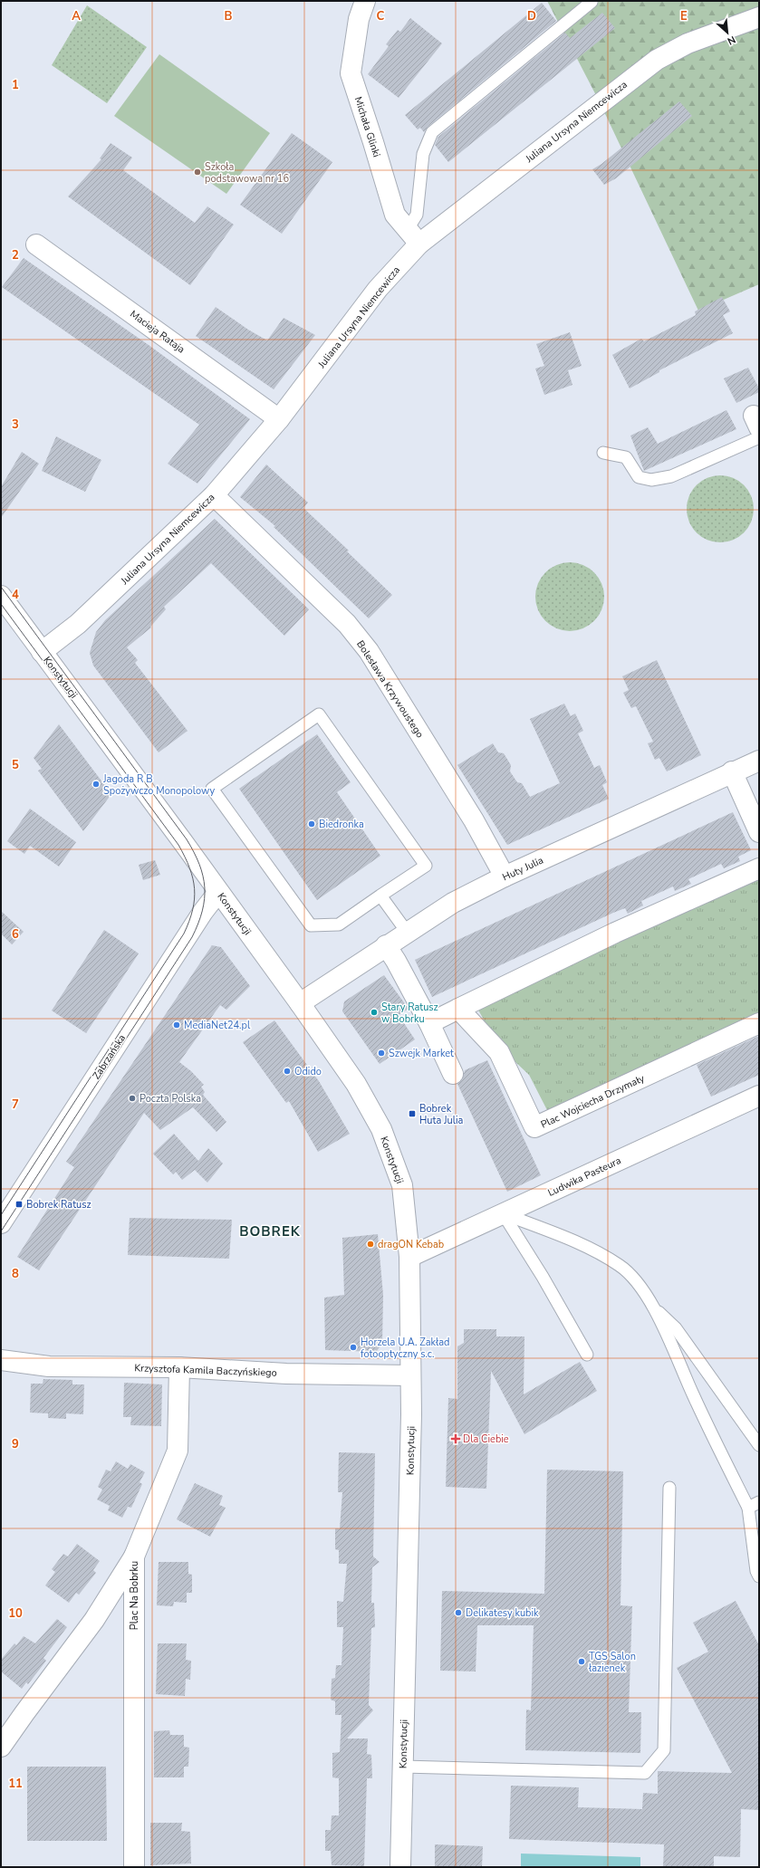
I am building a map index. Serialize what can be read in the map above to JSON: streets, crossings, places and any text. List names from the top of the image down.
{
  "streets": {
    "street": [
      "Juliana Ursyna Niemcewicza",
      "Michała Glinki",
      "Macieja Rataja",
      "Konstytucji",
      "Bolesława Krzywoustego",
      "Huty Julia",
      "Zabrzańska",
      "Plac Wojciecha Drzymały",
      "Ludwika Pasteura",
      "Krzysztofa Kamila Baczyńskiego",
      "Plac Na Bobrku"
    ]
  },
  "crossings": [
    ["Juliana Ursyna Niemcewicza", "Michała Glinki"],
    ["Juliana Ursyna Niemcewicza", "Macieja Rataja"],
    ["Juliana Ursyna Niemcewicza", "Konstytucji"],
    ["Juliana Ursyna Niemcewicza", "Bolesława Krzywoustego"],
    ["Konstytucji", "Huty Julia"],
    ["Konstytucji", "Zabrzańska"],
    ["Konstytucji", "Ludwika Pasteura"],
    ["Konstytucji", "Krzysztofa Kamila Baczyńskiego"],
    ["Bolesława Krzywoustego", "Huty Julia"]
  ],
  "districts": ["BOBREK"],
  "places": {
    "other": [
      "Szkoła podstawowa nr 16",
      "Jagoda R B Spożywczo Monopolowy",
      "Biedronka",
      "Stary Ratusz w Bobrku",
      "MediaNet24.pl",
      "Szwejk Market",
      "Odido",
      "Poczta Polska",
      "dragON Kebab",
      "Horzela U.A. Zakład fotooptyczny s.c.",
      "Delikatesy kubik",
      "TGS Salon łazienek"
    ],
    "transit": ["Bobrek Huta Julia", "Bobrek Ratusz"],
    "health": ["Dla Ciebie"]
  },
  "north": "bottom right",
  "grid": {
    "columns": [
      "A",
      "B",
      "C",
      "D",
      "E"
    ],
    "rows": [
      "1",
      "2",
      "3",
      "4",
      "5",
      "6",
      "7",
      "8",
      "9",
      "10",
      "11"
    ]
  }
}
